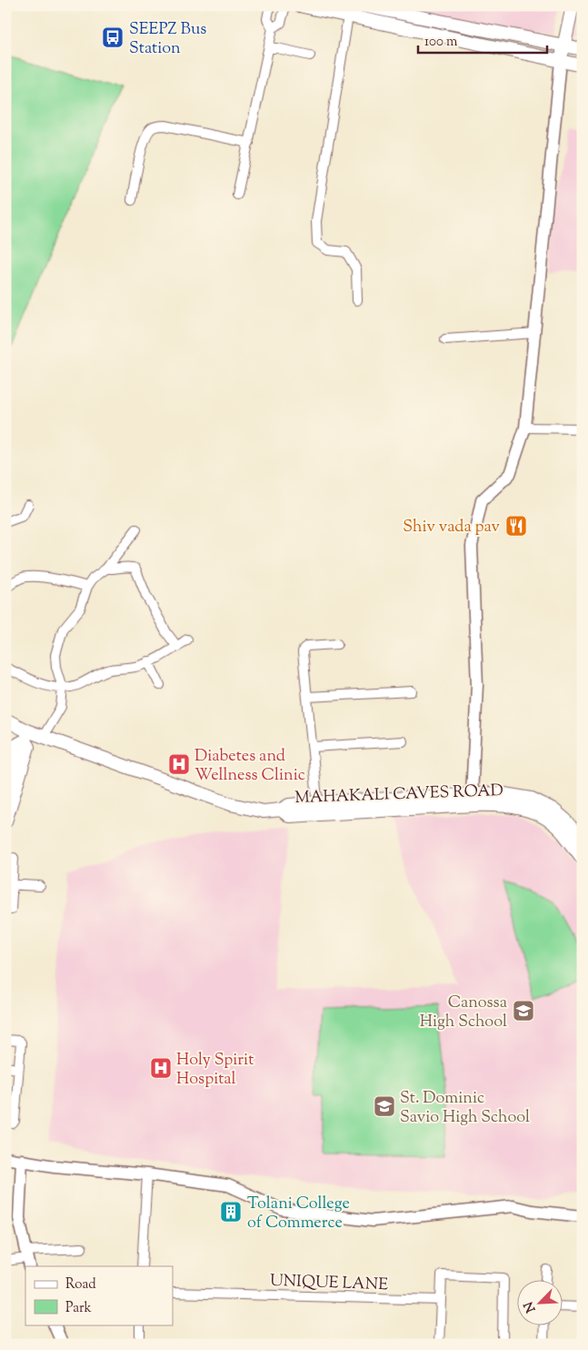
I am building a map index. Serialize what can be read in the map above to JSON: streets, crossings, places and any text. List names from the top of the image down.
{
  "streets": {
    "main road": ["MAHAKALI CAVES ROAD"],
    "street": ["UNIQUE LANE"]
  },
  "places": {
    "bus stop": ["SEEPZ Bus Station"],
    "restaurant": ["Shiv vada pav"],
    "hospital": ["Diabetes and Wellness Clinic", "Holy Spirit Hospital"],
    "school or university": ["Canossa High School", "St. Dominic Savio High School"],
    "building": ["Tolani College of Commerce"]
  },
  "legend": ["Road", "Park"],
  "scale_bar": "100 m",
  "north": "bottom left"
}
